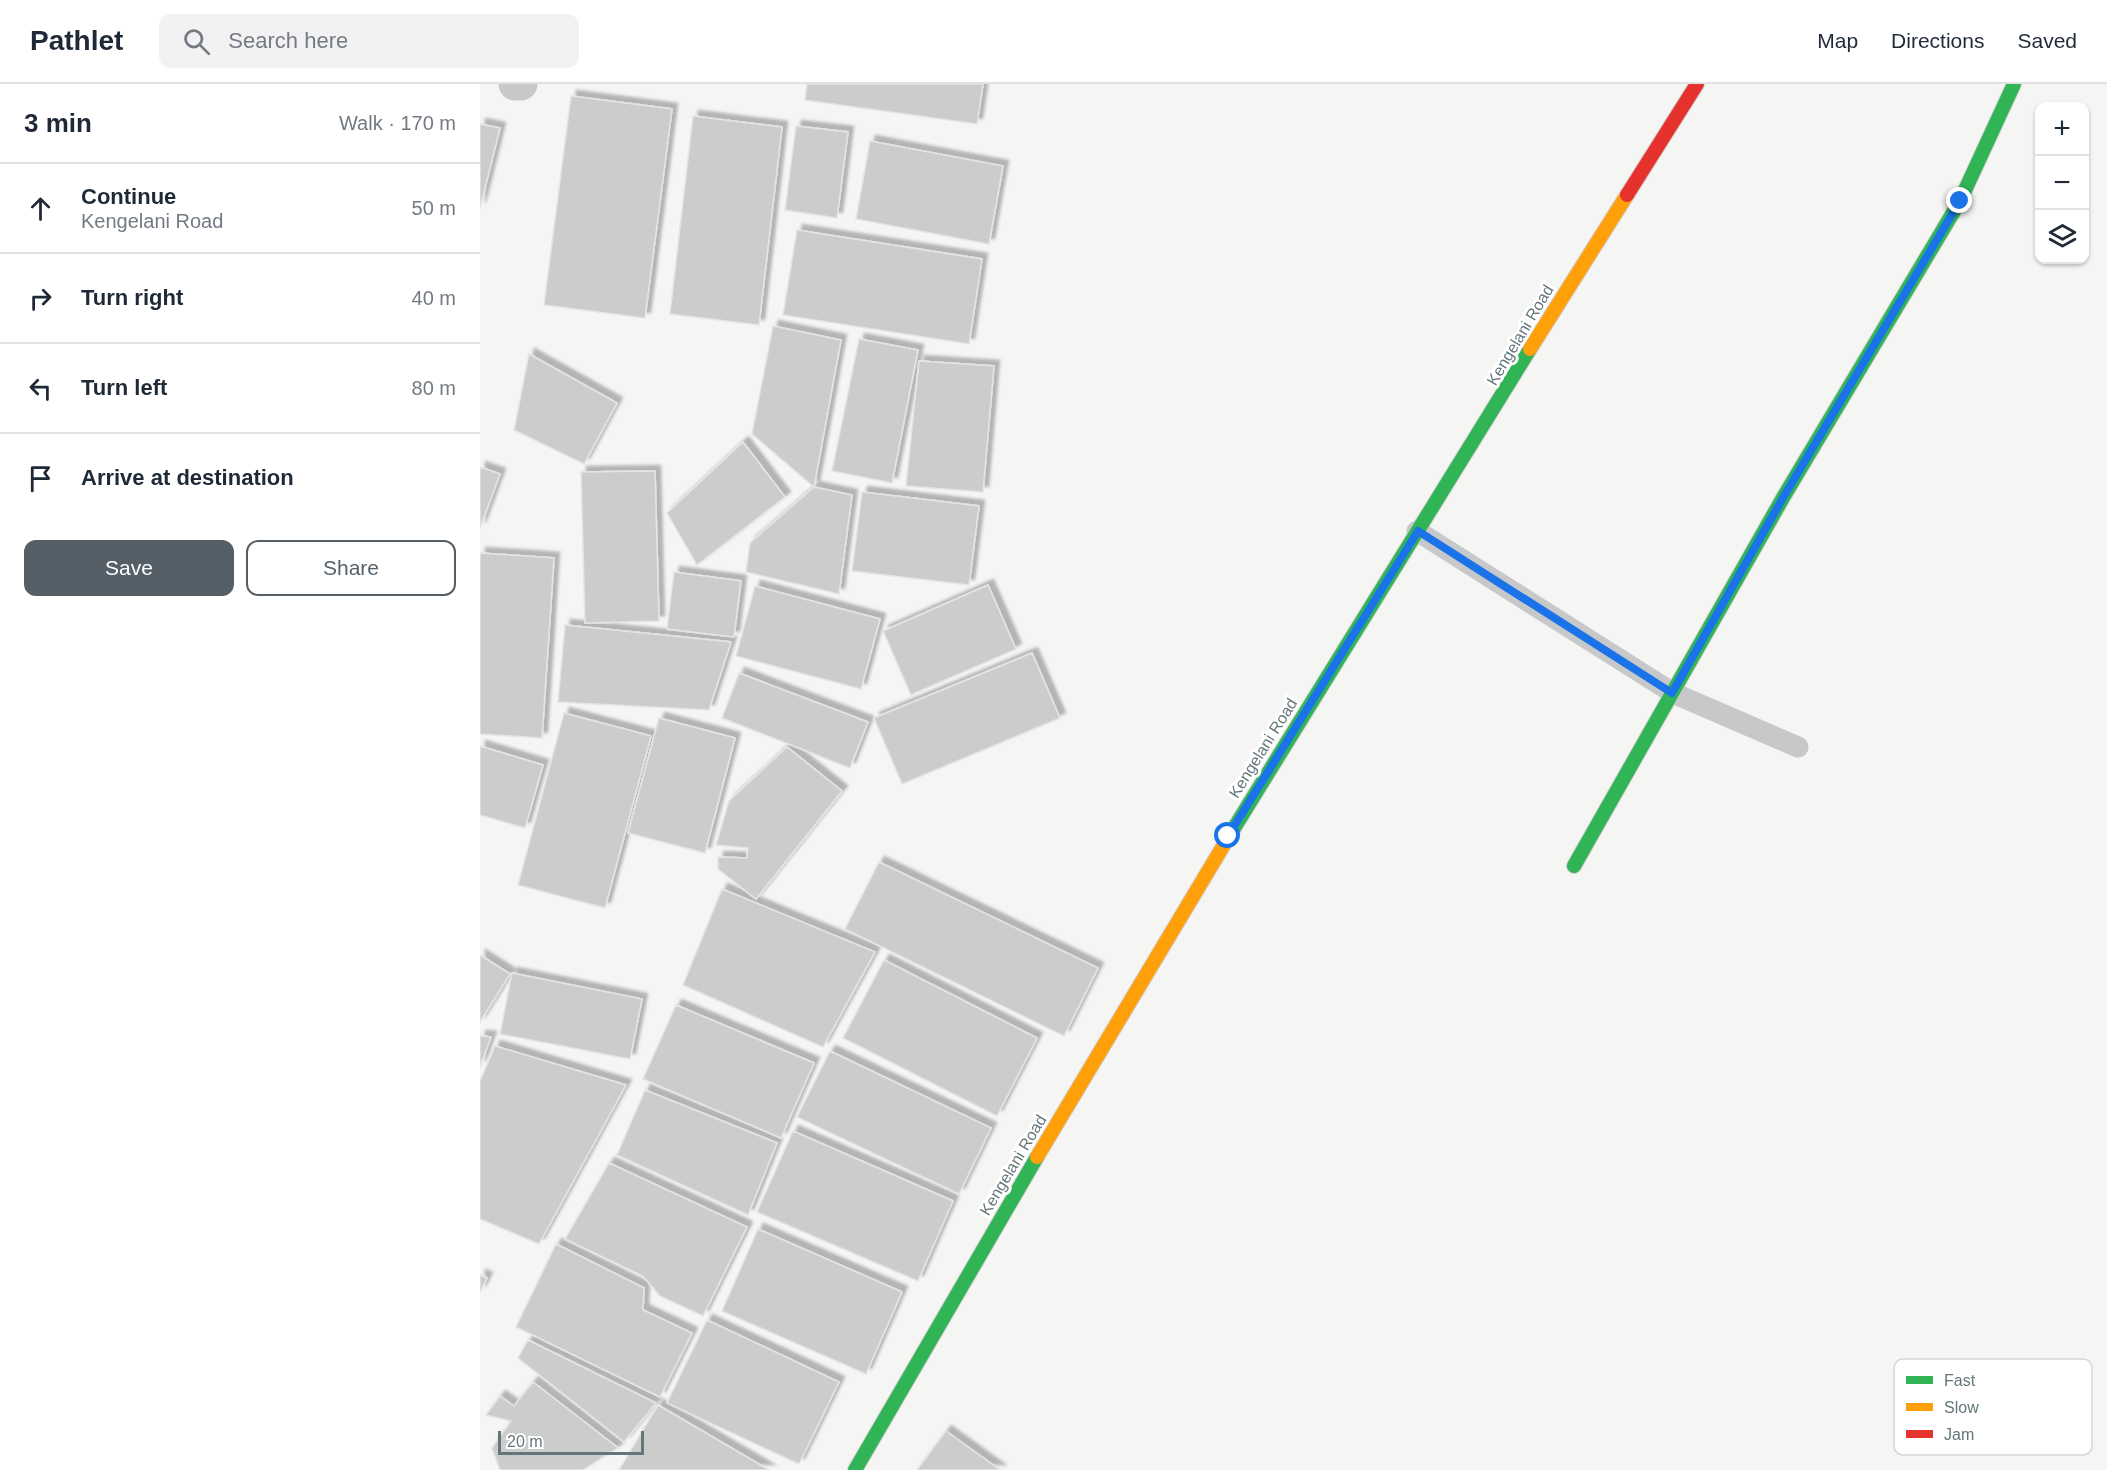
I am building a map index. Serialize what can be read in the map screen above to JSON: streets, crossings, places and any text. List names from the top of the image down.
{
  "streets": {
    "main road": ["Kengelani Road"]
  },
  "legend": ["Fast", "Slow", "Jam"],
  "scale_bar": "20 m",
  "page": {
    "header": "Pathlet",
    "search": "Search here",
    "nav": ["Map", "Directions", "Saved"],
    "heading": ["3 min", "Walk · 170 m"],
    "map_buttons": ["+", "−"],
    "list": [
      ["Continue", "Kengelani Road", "50 m"],
      ["Turn right", "40 m"],
      ["Turn left", "80 m"],
      "Arrive at destination"
    ],
    "buttons": ["Save", "Share"],
    "scale": "20 m"
  }
}
